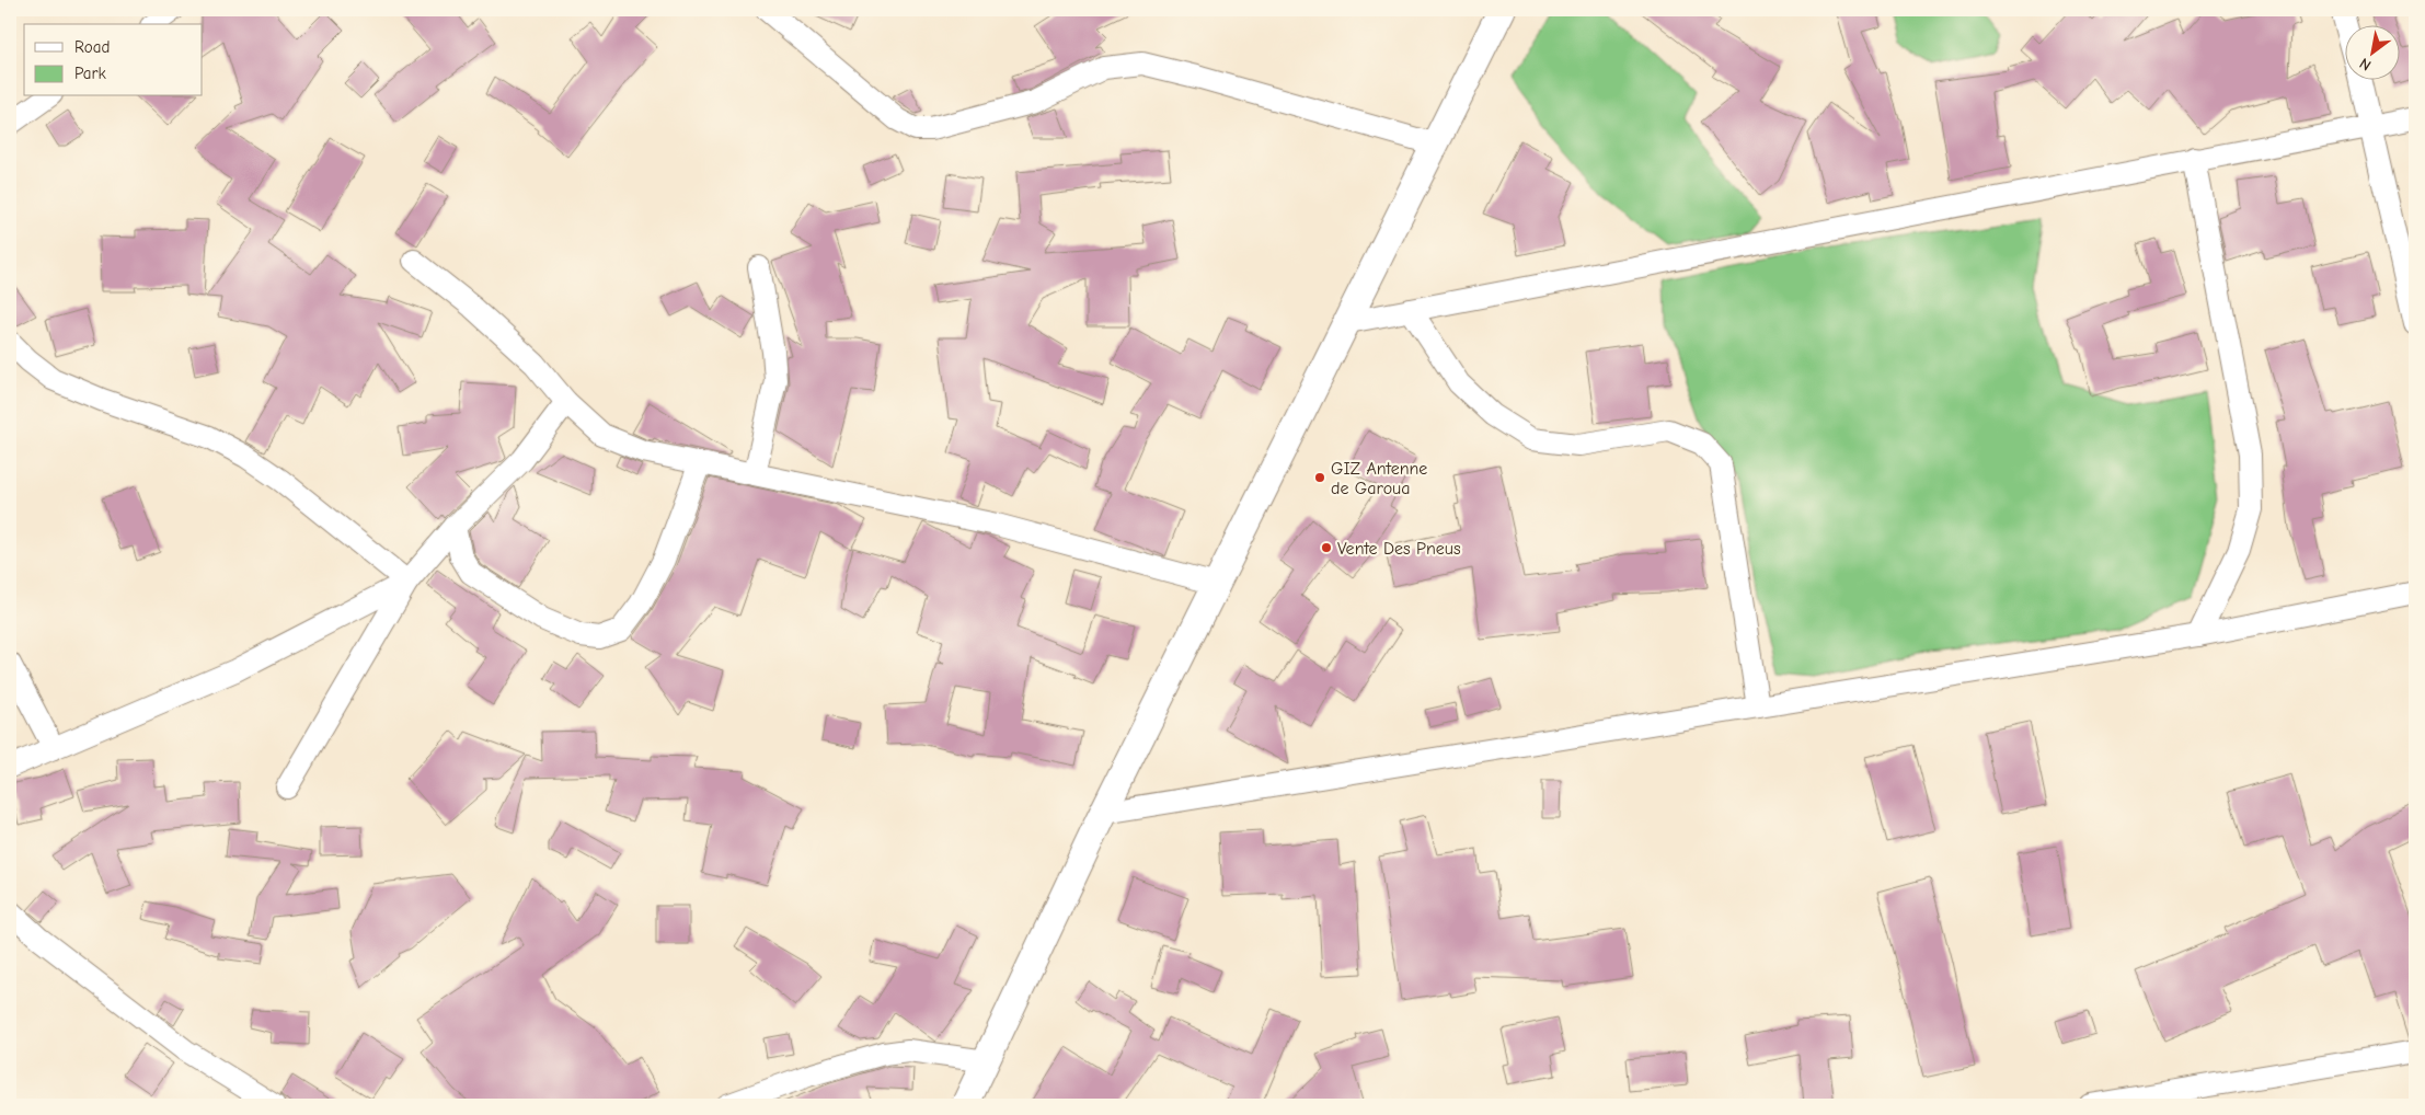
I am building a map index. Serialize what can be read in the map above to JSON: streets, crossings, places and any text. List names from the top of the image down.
{
  "places": ["GIZ Antenne de Garoua", "Vente Des Pneus"],
  "legend": ["Road", "Park"],
  "north": "bottom left"
}
